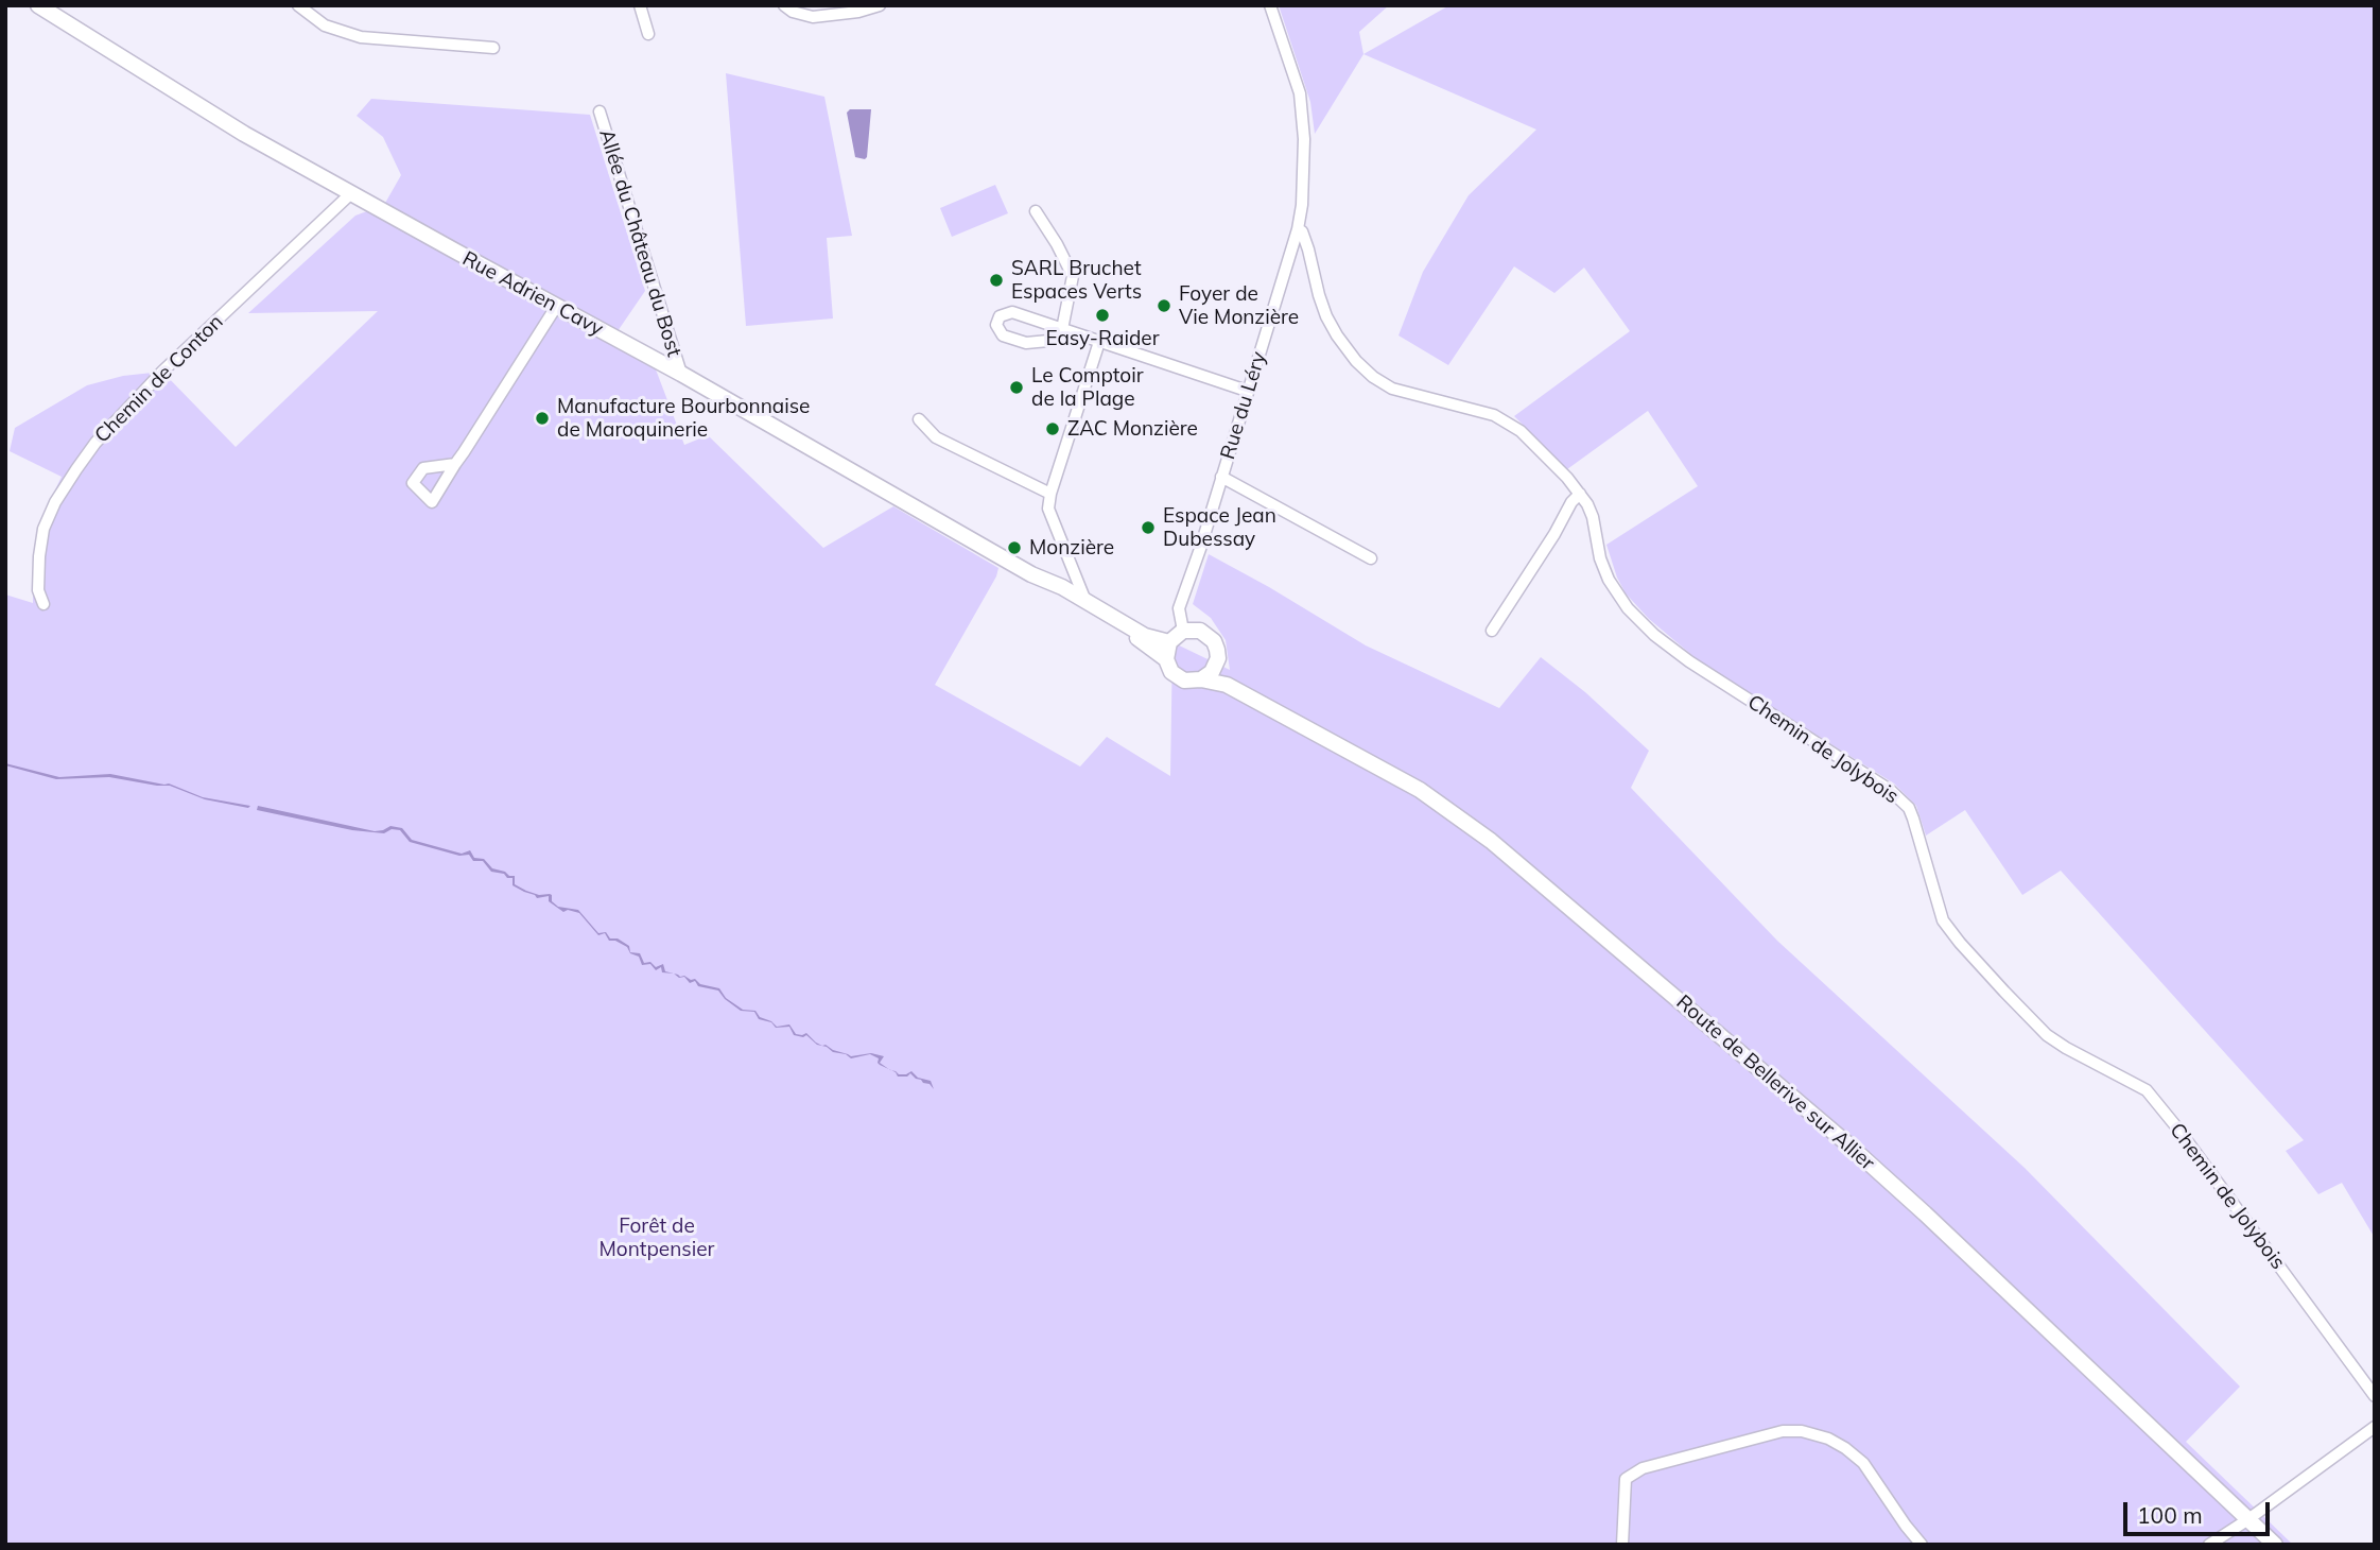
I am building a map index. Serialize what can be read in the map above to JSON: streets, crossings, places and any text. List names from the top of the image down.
{
  "streets": {
    "main road": ["Rue Adrien Cavy", "Route de Bellerive sur Allier"],
    "street": [
      "Allée du Château du Bost",
      "Chemin de Conton",
      "Rue du Léry",
      "Chemin de Jolybois"
    ]
  },
  "crossings": [
    ["Allée du Château du Bost", "Rue Adrien Cavy"],
    ["Rue Adrien Cavy", "Chemin de Conton"],
    ["Rue Adrien Cavy", "Rue du Léry"],
    ["Rue Adrien Cavy", "Route de Bellerive sur Allier"],
    ["Rue du Léry", "Chemin de Jolybois"],
    ["Rue du Léry", "Route de Bellerive sur Allier"]
  ],
  "parks": ["Forêt de Montpensier"],
  "places": [
    "SARL Bruchet Espaces Verts",
    "Foyer de Vie Monzière",
    "Easy-Raider",
    "Le Comptoir de la Plage",
    "Manufacture Bourbonnaise de Maroquinerie",
    "ZAC Monzière",
    "Espace Jean Dubessay",
    "Monzière"
  ],
  "scale_bar": "100 m"
}
